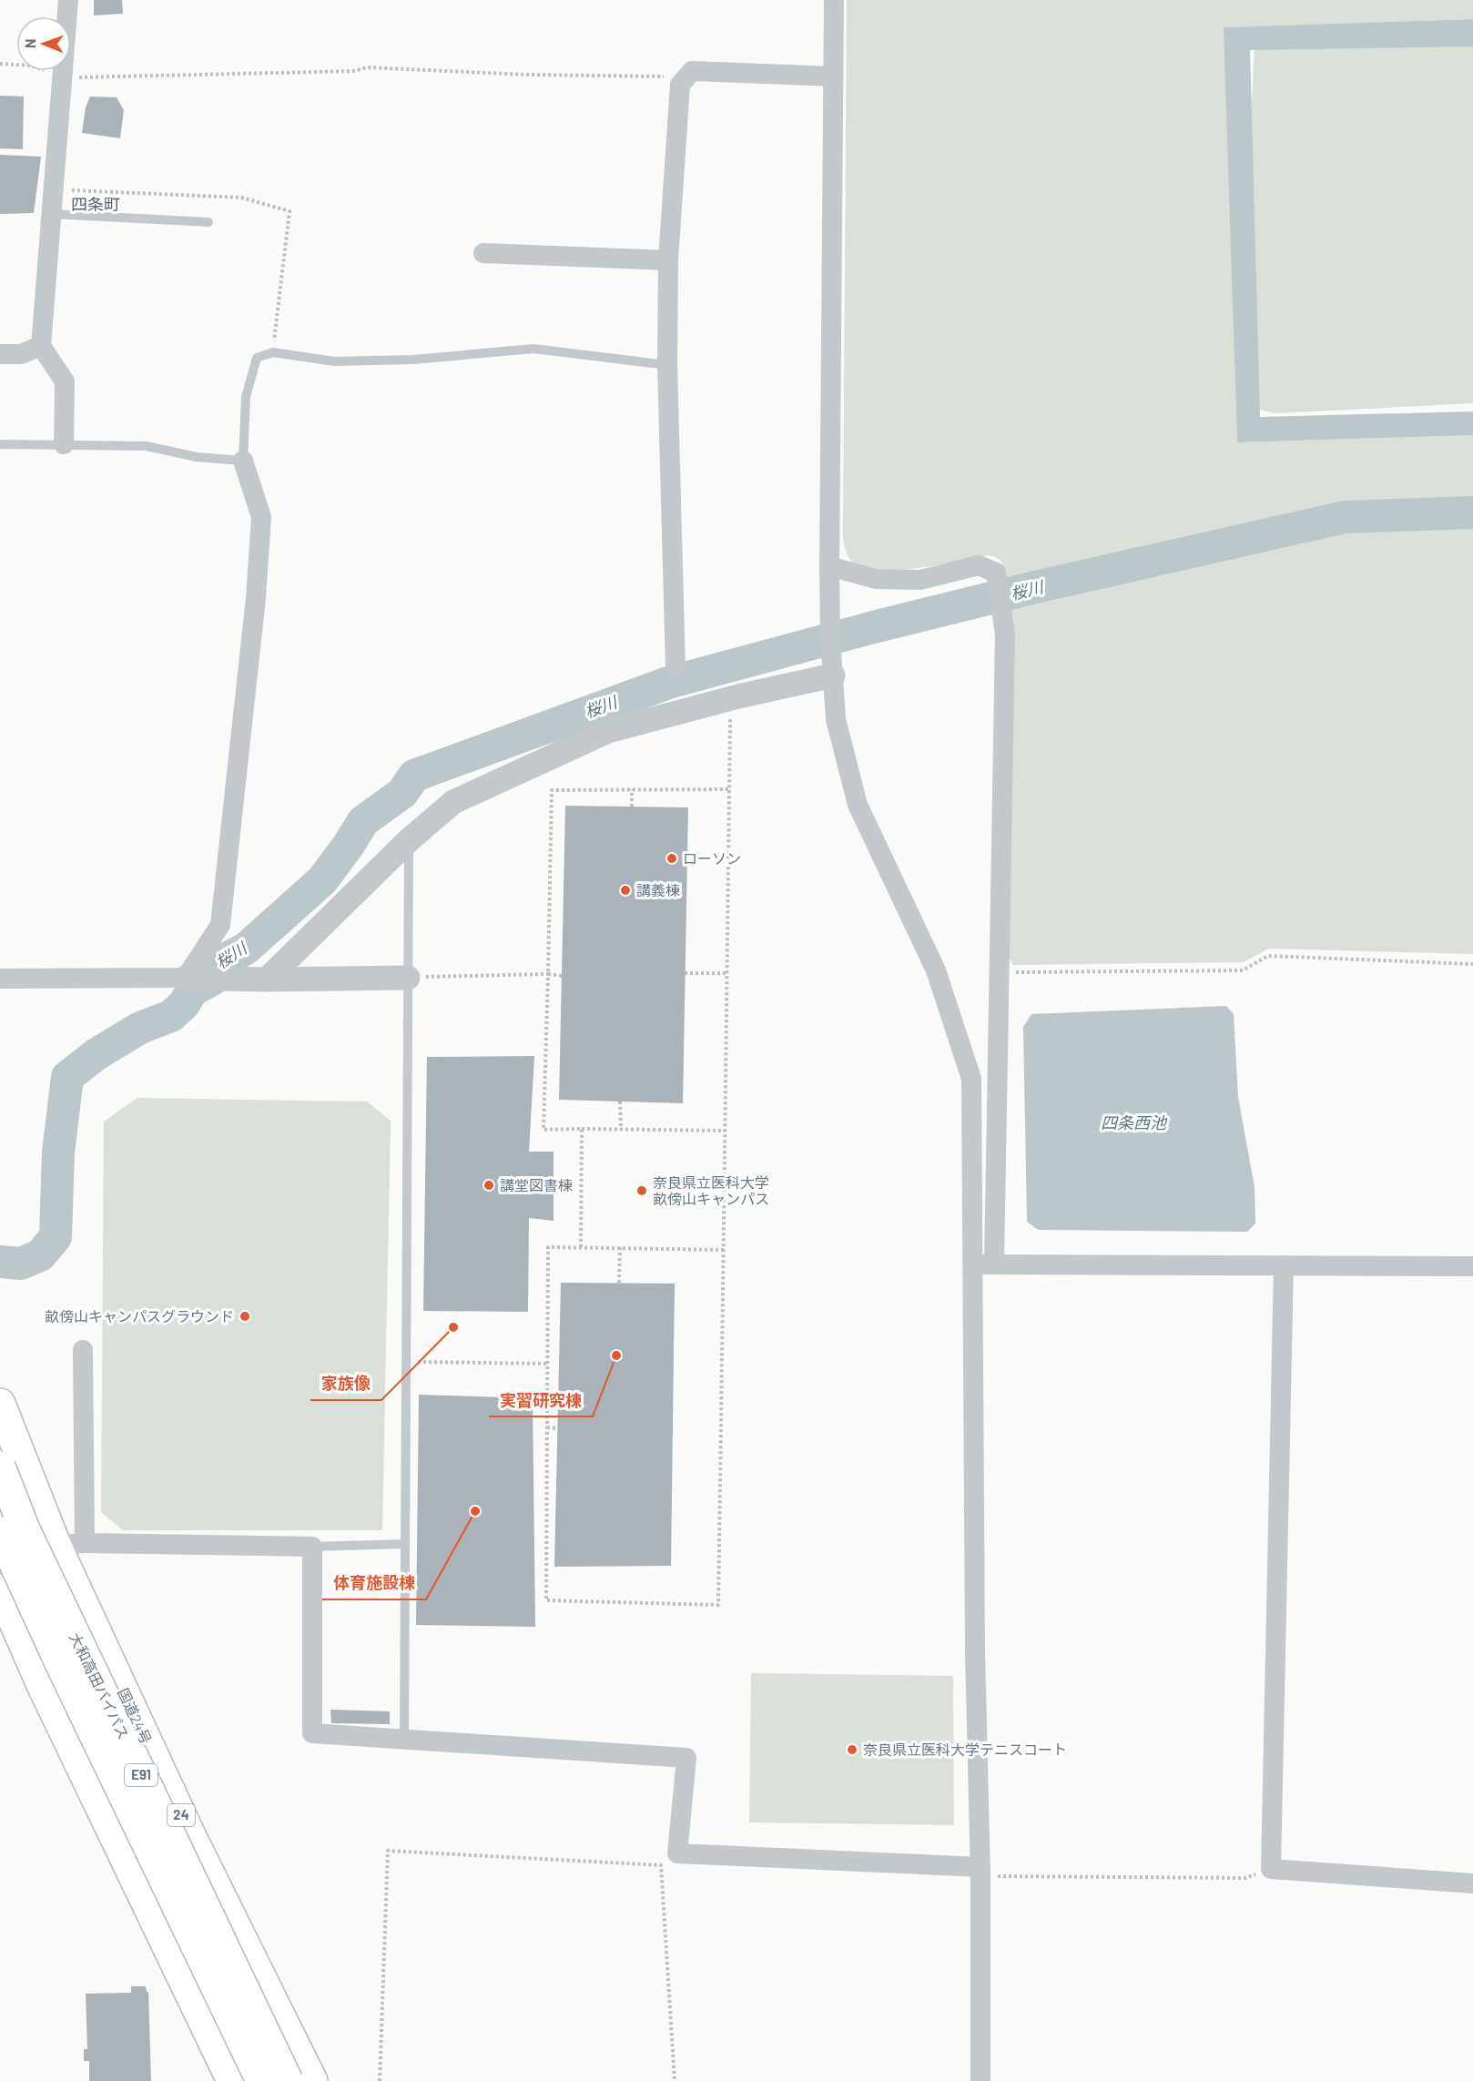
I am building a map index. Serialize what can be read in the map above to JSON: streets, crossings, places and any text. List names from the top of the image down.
{
  "streets": {
    "highway": [
      "大和高田バイパス",
      "国道24号",
      "E91",
      "24"
    ]
  },
  "districts": ["四条町"],
  "water": ["桜川", "四条西池"],
  "places": [
    "ローソン",
    "講義棟",
    "講堂図書棟",
    "奈良県立医科大学 畝傍山キャンパス",
    "畝傍山キャンパスグラウンド",
    "家族像",
    "実習研究棟",
    "体育施設棟",
    "奈良県立医科大学テニスコート"
  ],
  "north": "left"
}
